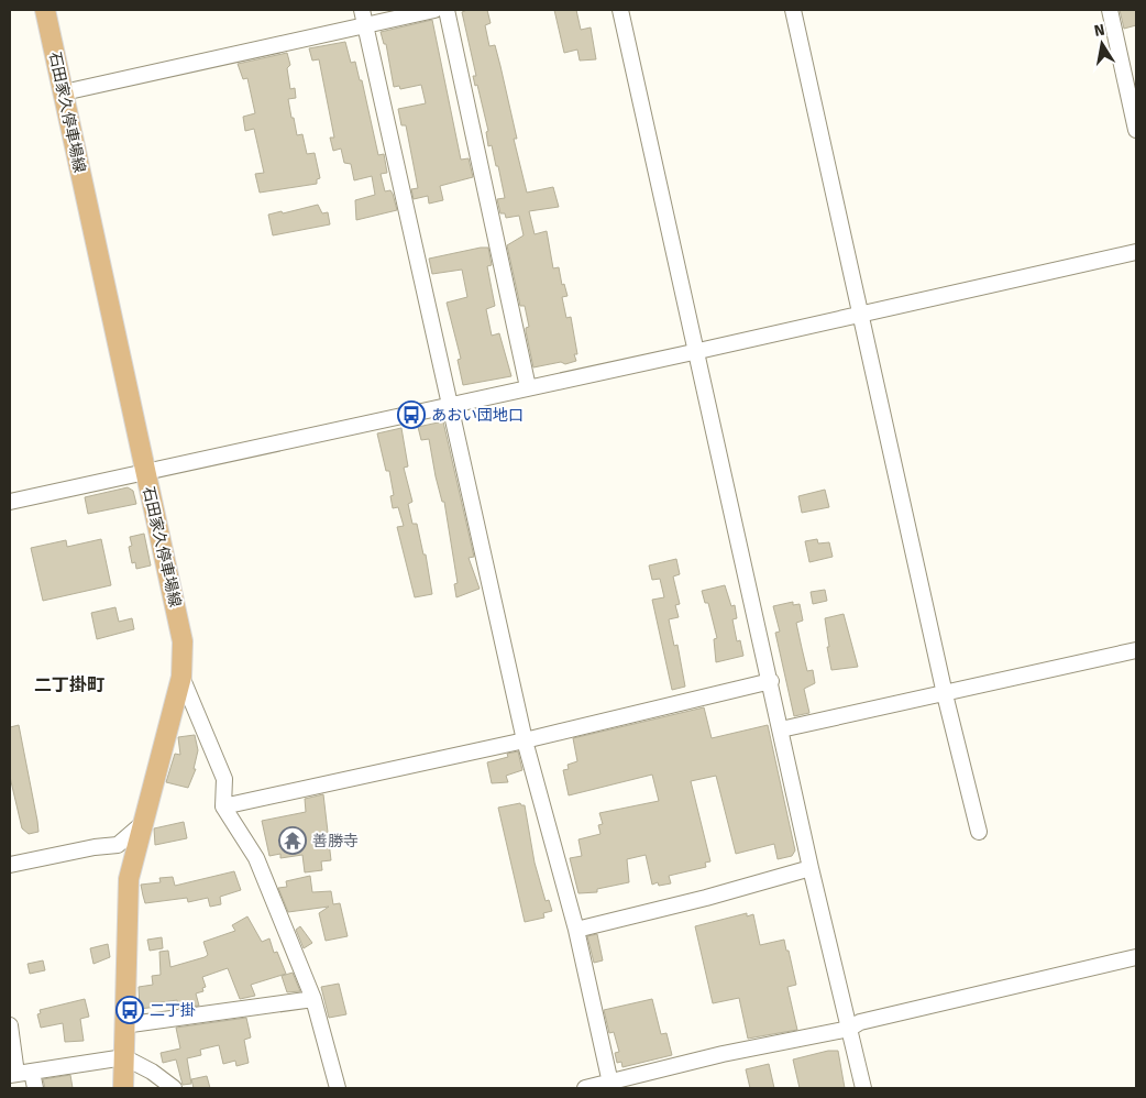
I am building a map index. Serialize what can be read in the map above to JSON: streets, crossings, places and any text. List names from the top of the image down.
{
  "streets": {
    "main road": ["石田家久停車場線"]
  },
  "districts": ["二丁掛町"],
  "places": {
    "bus stop": ["あおい団地口", "二丁掛"],
    "temple": ["善勝寺"]
  },
  "north": "top"
}
